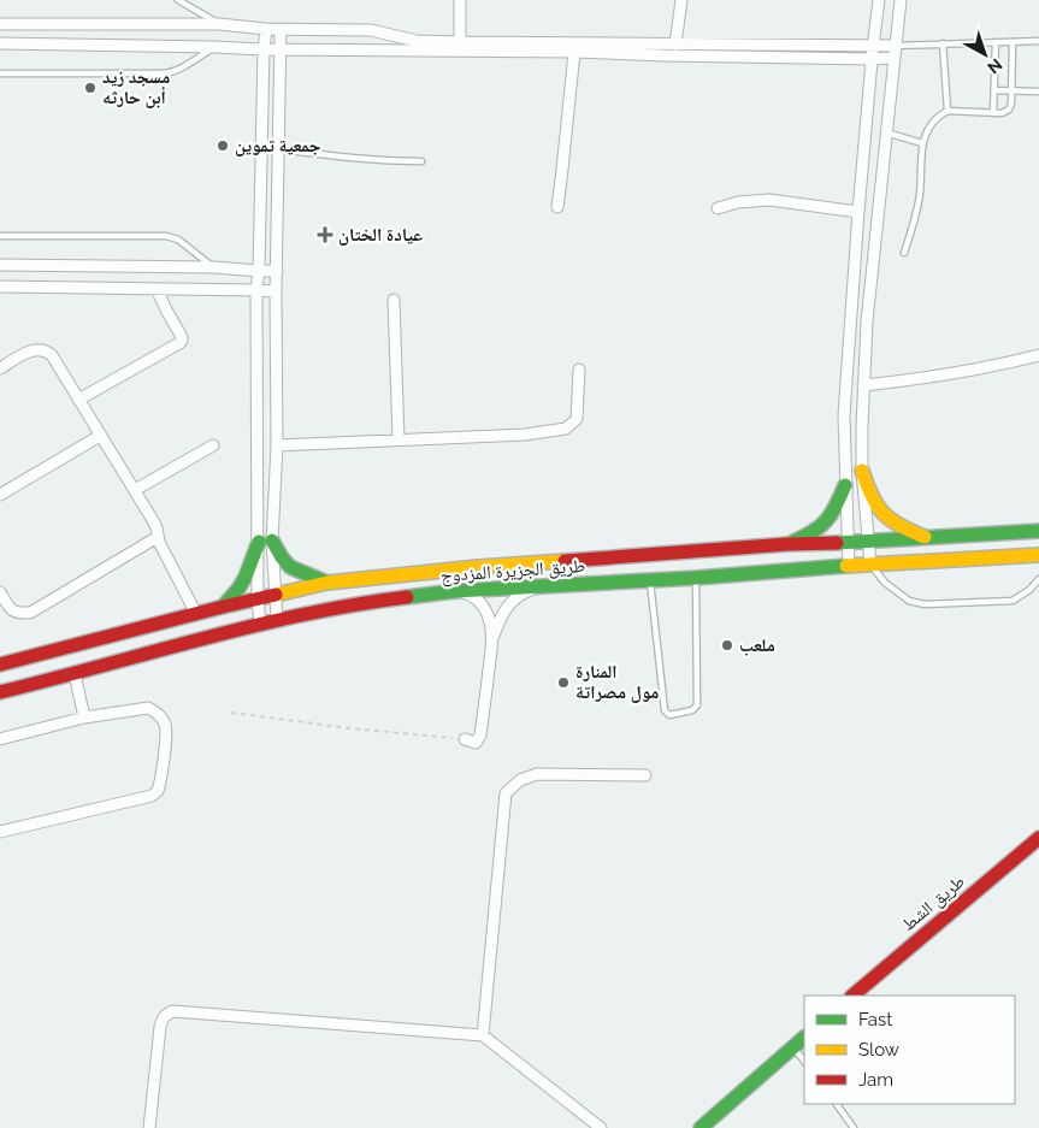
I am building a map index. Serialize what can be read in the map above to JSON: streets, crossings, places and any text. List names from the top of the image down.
{
  "streets": {
    "main road": ["طريق الجزيرة المزدوج", "طريق الشط"]
  },
  "places": {
    "other": [
      "مسجد زيد أبن حارثه",
      "جمعية تموين",
      "ملعب",
      "المنارة مول مصراتة"
    ],
    "health": ["عيادة الختان"]
  },
  "legend": ["Fast", "Slow", "Jam"],
  "north": "bottom right"
}
